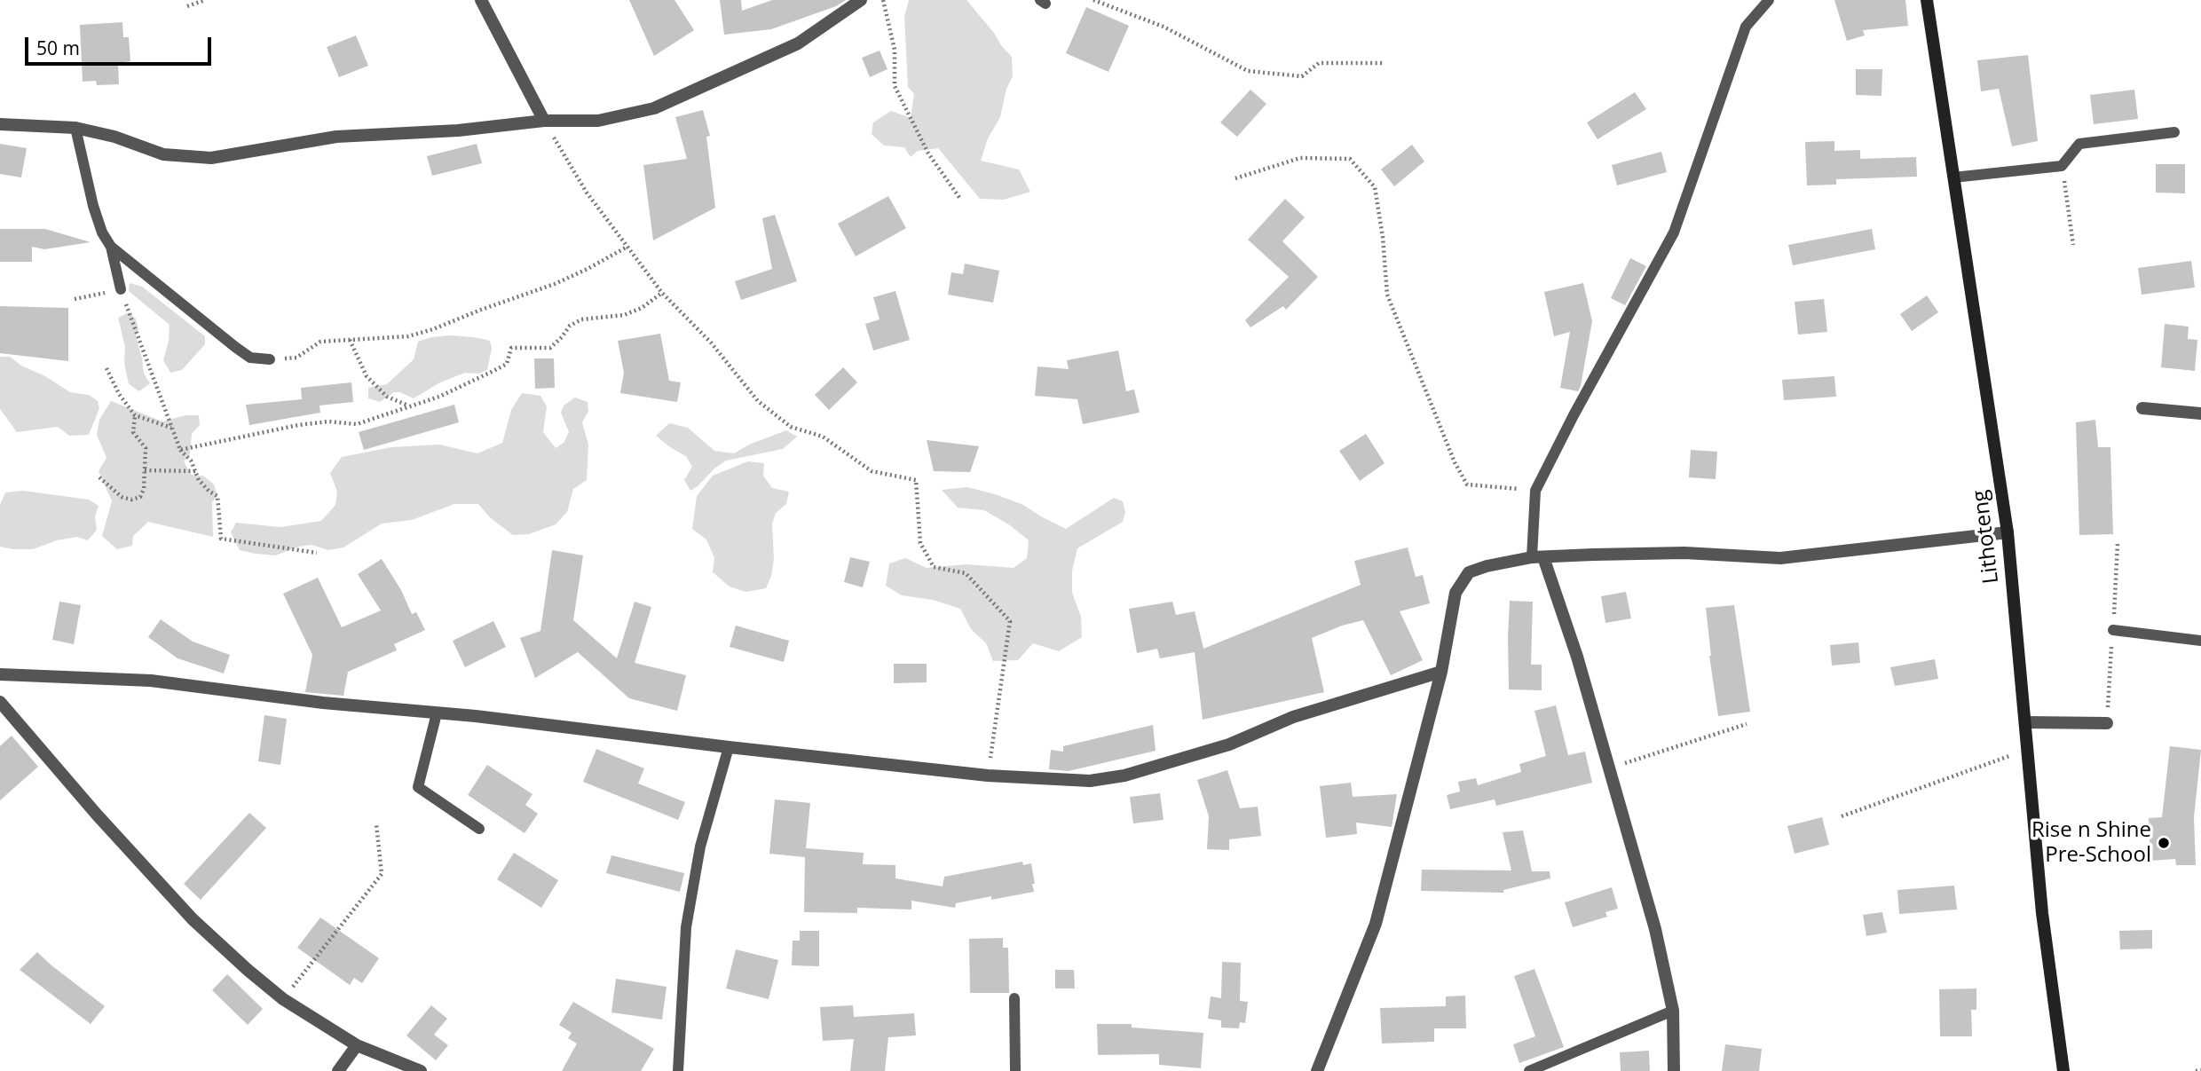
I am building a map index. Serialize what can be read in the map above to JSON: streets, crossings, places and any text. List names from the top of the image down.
{
  "streets": {
    "main road": ["Lithoteng"]
  },
  "places": ["Rise n Shine Pre-School"],
  "scale_bar": "50 m"
}
